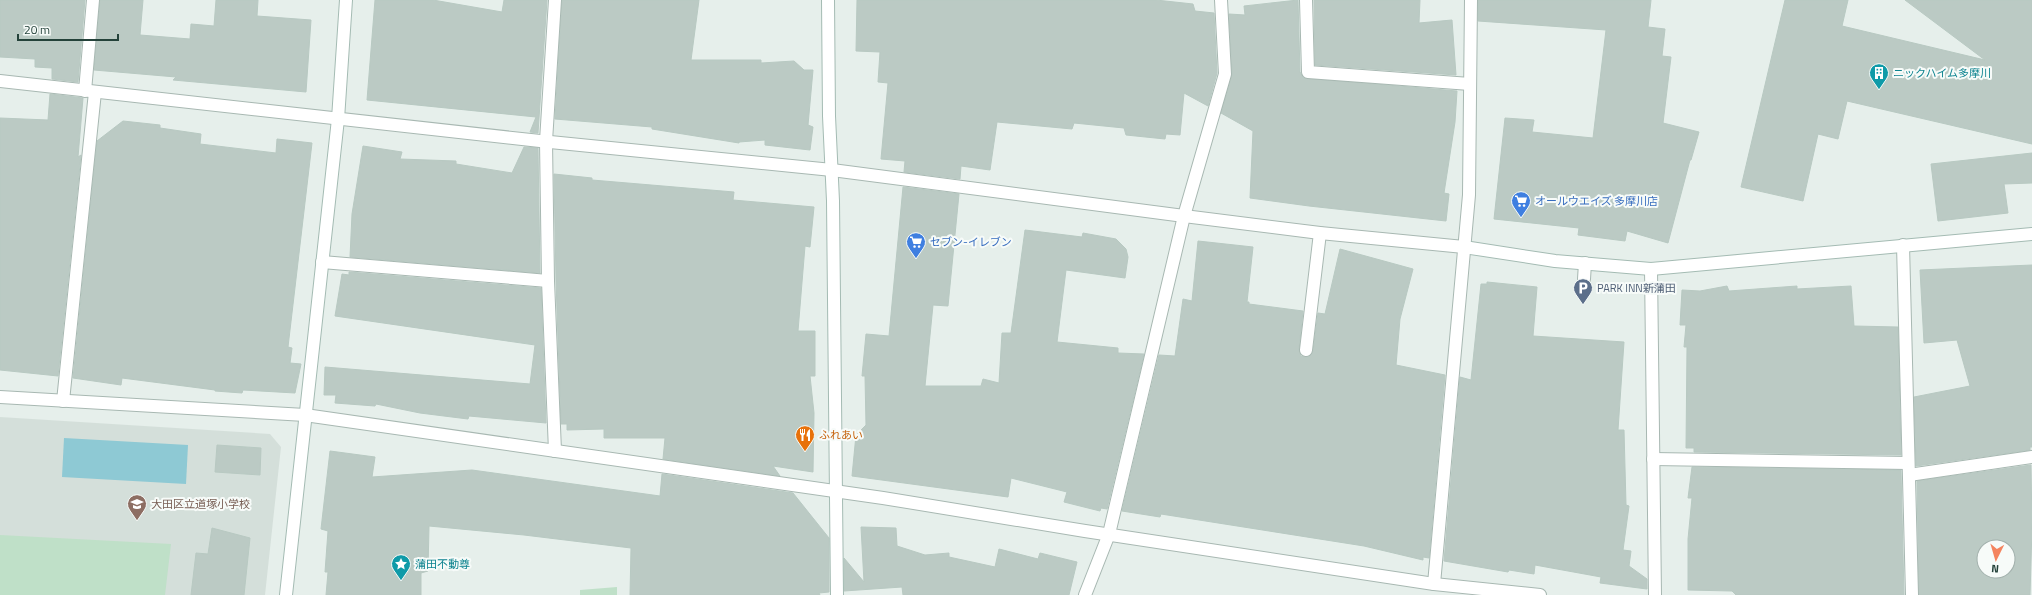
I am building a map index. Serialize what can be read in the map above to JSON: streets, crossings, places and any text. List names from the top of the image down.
{
  "places": {
    "building": ["ニックハイム多摩川"],
    "supermarket": ["オールウエイズ 多摩川店", "セブン-イレブン"],
    "parking": ["PARK INN新蒲田"],
    "restaurant": ["ふれあい"],
    "school or university": ["大田区立道塚小学校"],
    "place": ["蒲田不動尊"]
  },
  "scale_bar": "20 m",
  "north": "bottom"
}
